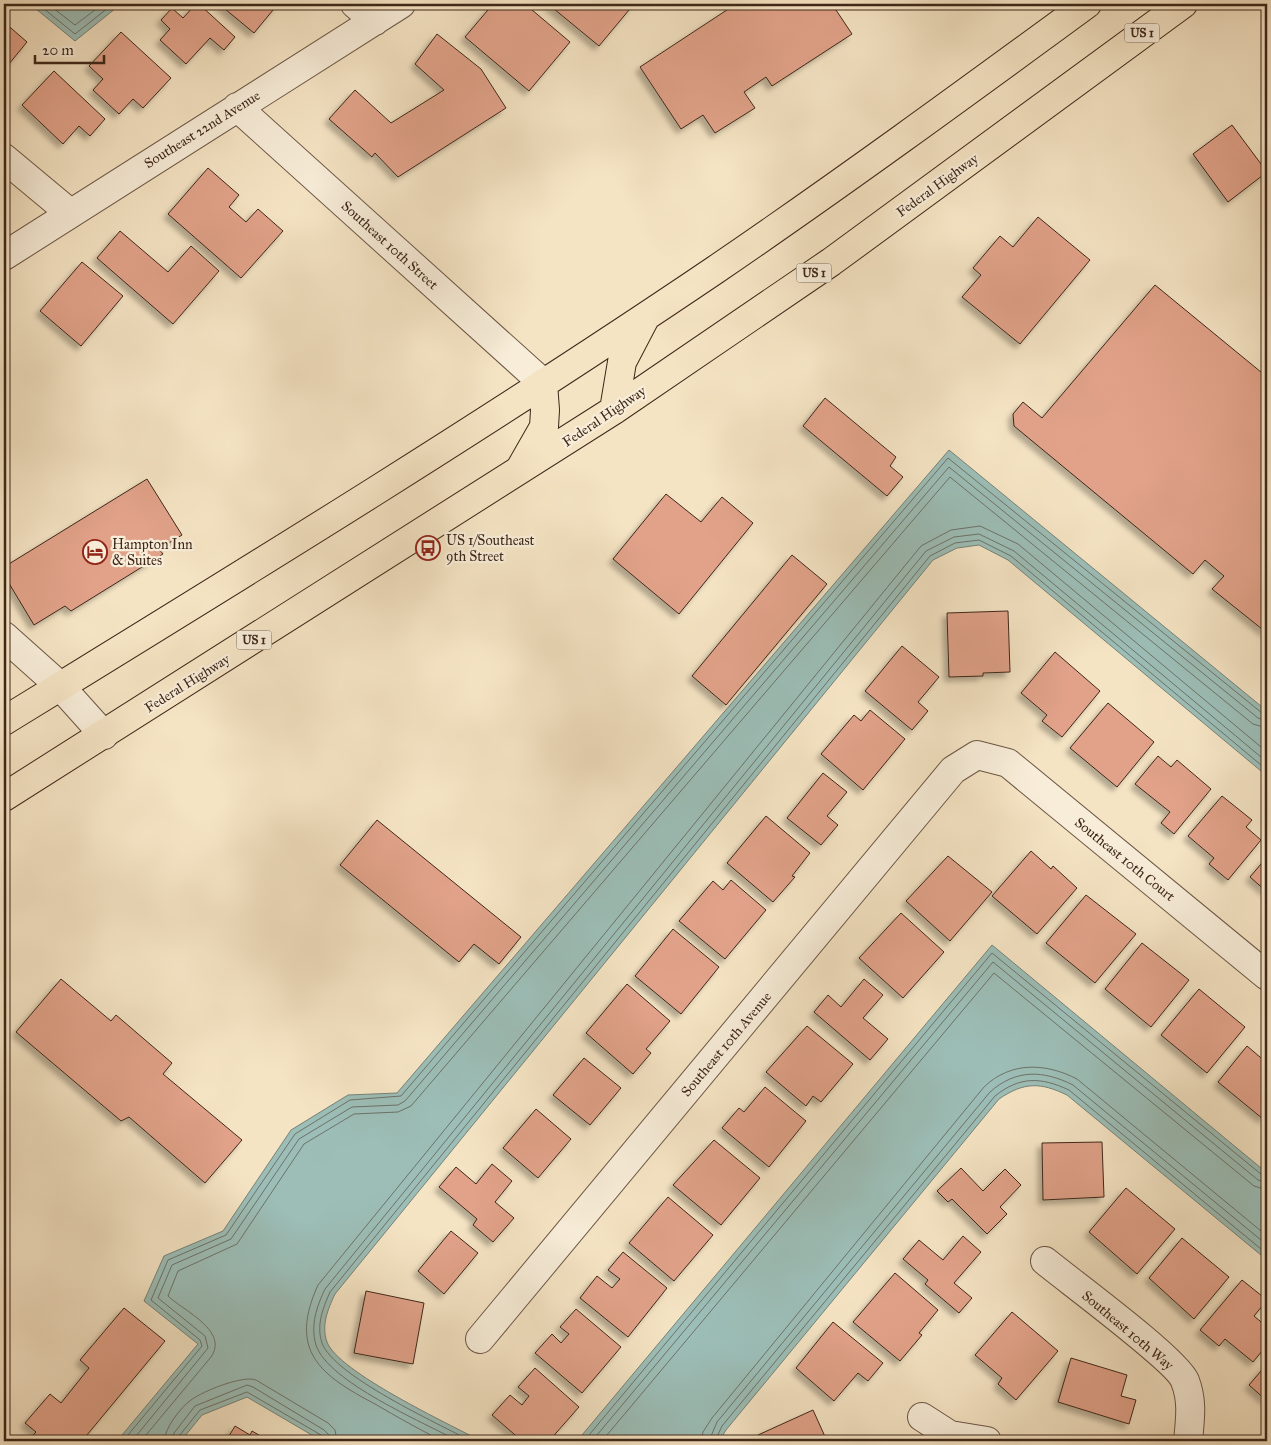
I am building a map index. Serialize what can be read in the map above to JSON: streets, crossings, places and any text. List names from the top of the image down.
{
  "streets": {
    "main road": ["US 1", "Federal Highway"],
    "street": [
      "Southeast 22nd Avenue",
      "Southeast 10th Street",
      "Southeast 10th Court",
      "Southeast 10th Avenue",
      "Southeast 10th Way"
    ]
  },
  "crossings": [
    ["Southeast 22nd Avenue", "Southeast 10th Street"],
    ["Southeast 10th Court", "Southeast 10th Avenue"]
  ],
  "places": {
    "bus stop": ["US 1/Southeast 9th Street"],
    "hotel": ["Hampton Inn & Suites"]
  },
  "scale_bar": "20 m"
}
